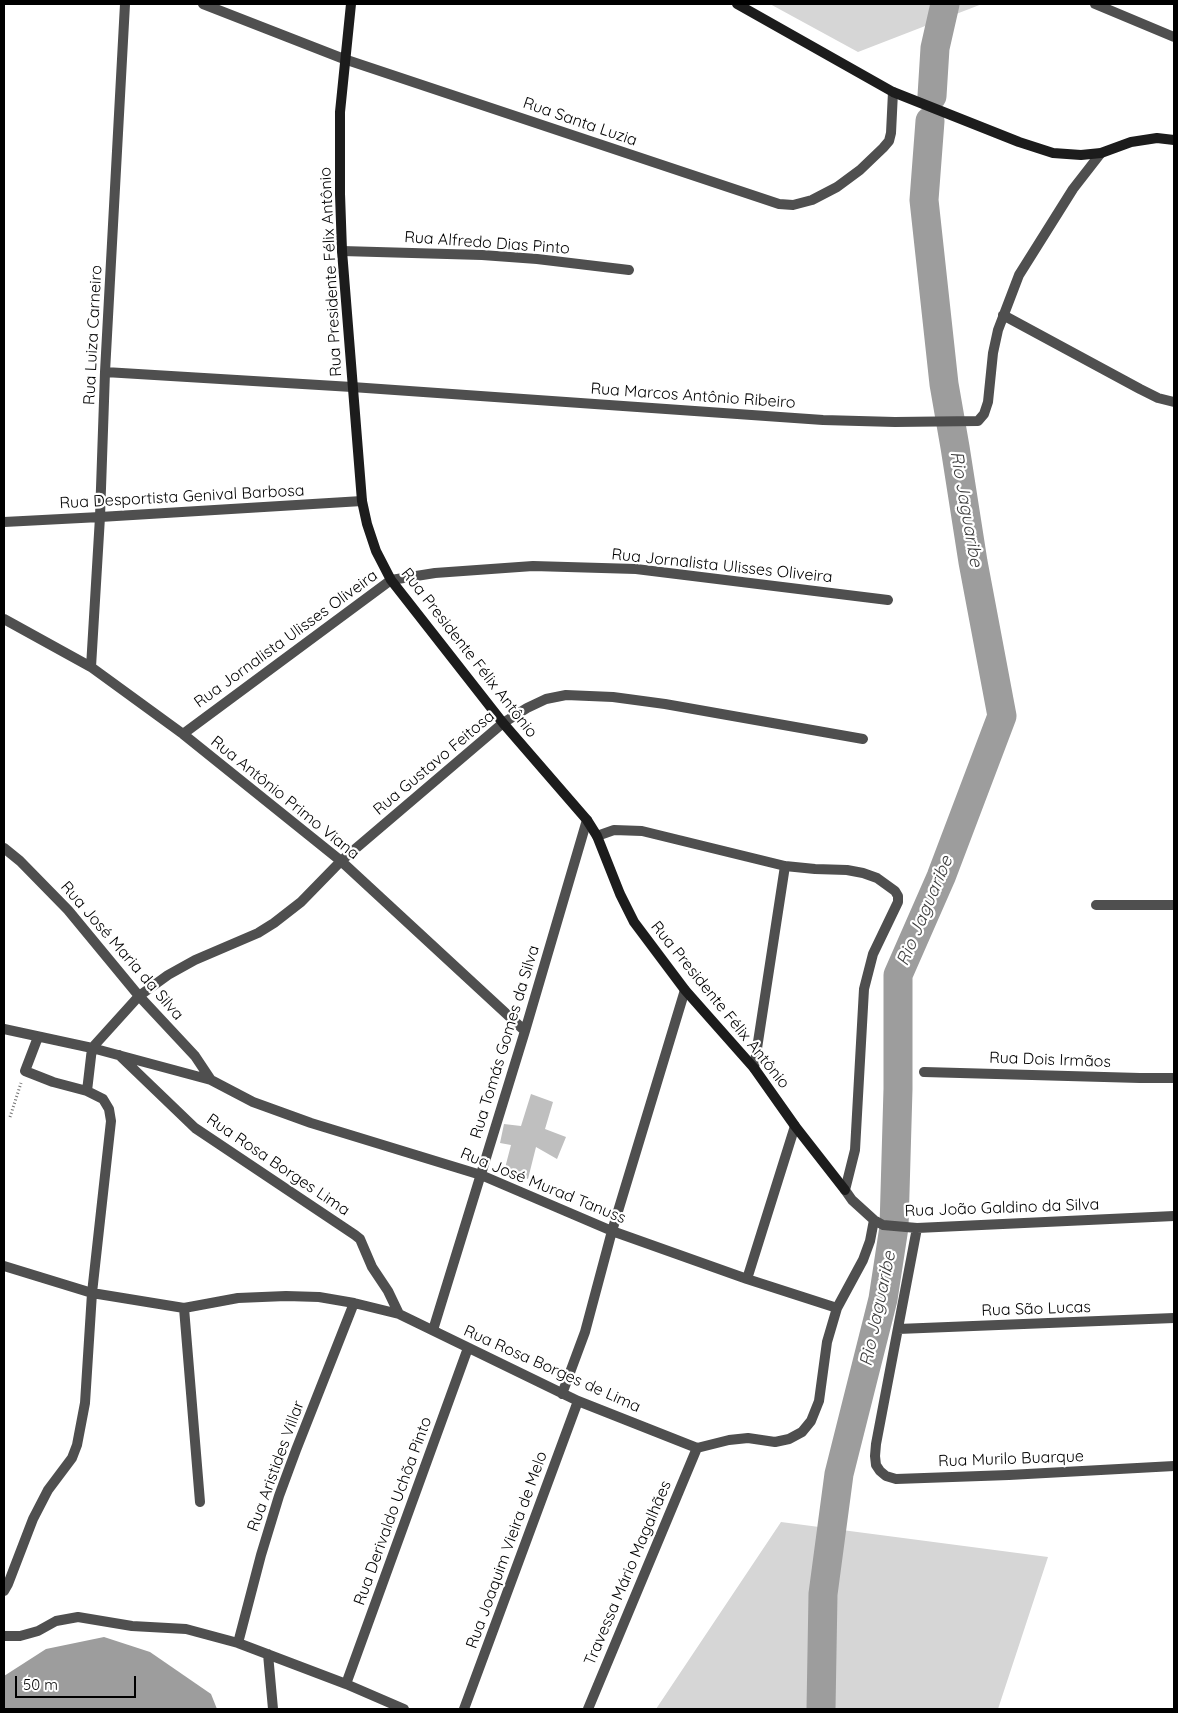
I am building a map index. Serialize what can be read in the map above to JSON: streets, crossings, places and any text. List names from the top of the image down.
{
  "streets": {
    "street": [
      "Rua Santa Luzia",
      "Rua Alfredo Dias Pinto",
      "Rua Presidente Félix Antônio",
      "Rua Luiza Carneiro",
      "Rua Marcos Antônio Ribeiro",
      "Rua Desportista Genival Barbosa",
      "Rua Jornalista Ulisses Oliveira",
      "Rua Gustavo Feitosa",
      "Rua Antônio Primo Viana",
      "Rua José Maria da Silva",
      "Rua Tomás Gomes da Silva",
      "Rua Dois Irmãos",
      "Rua Rosa Borges Lima",
      "Rua José Murad Tanuss",
      "Rua João Galdino da Silva",
      "Rua São Lucas",
      "Rua Rosa Borges de Lima",
      "Rua Murilo Buarque",
      "Rua Aristides Villar",
      "Rua Derivaldo Uchõa Pinto",
      "Rua Joaquim Vieira de Melo",
      "Travessa Mário Magalhães"
    ]
  },
  "crossings": [
    ["Rua Santa Luzia", "Rua Presidente Félix Antônio"],
    ["Rua Alfredo Dias Pinto", "Rua Presidente Félix Antônio"],
    ["Rua Presidente Félix Antônio", "Rua Marcos Antônio Ribeiro"],
    ["Rua Presidente Félix Antônio", "Rua Desportista Genival Barbosa"],
    ["Rua Presidente Félix Antônio", "Rua Jornalista Ulisses Oliveira"],
    ["Rua Presidente Félix Antônio", "Rua Gustavo Feitosa"],
    ["Rua Presidente Félix Antônio", "Rua Tomás Gomes da Silva"],
    ["Rua Luiza Carneiro", "Rua Marcos Antônio Ribeiro"],
    ["Rua Luiza Carneiro", "Rua Desportista Genival Barbosa"],
    ["Rua Luiza Carneiro", "Rua Antônio Primo Viana"],
    ["Rua Jornalista Ulisses Oliveira", "Rua Antônio Primo Viana"],
    ["Rua Gustavo Feitosa", "Rua Antônio Primo Viana"],
    ["Rua Gustavo Feitosa", "Rua José Maria da Silva"],
    ["Rua Gustavo Feitosa", "Rua José Murad Tanuss"],
    ["Rua Antônio Primo Viana", "Rua Tomás Gomes da Silva"],
    ["Rua José Maria da Silva", "Rua José Murad Tanuss"],
    ["Rua Tomás Gomes da Silva", "Rua José Murad Tanuss"],
    ["Rua Tomás Gomes da Silva", "Rua Rosa Borges de Lima"],
    ["Rua Rosa Borges Lima", "Rua José Murad Tanuss"],
    ["Rua Rosa Borges Lima", "Rua Rosa Borges de Lima"],
    ["Rua São Lucas", "Rua Murilo Buarque"],
    ["Rua Rosa Borges de Lima", "Rua Aristides Villar"],
    ["Rua Rosa Borges de Lima", "Rua Derivaldo Uchõa Pinto"],
    ["Rua Rosa Borges de Lima", "Rua Joaquim Vieira de Melo"],
    ["Rua Rosa Borges de Lima", "Travessa Mário Magalhães"]
  ],
  "water": ["Rio Jaguaribe"],
  "scale_bar": "50 m"
}
